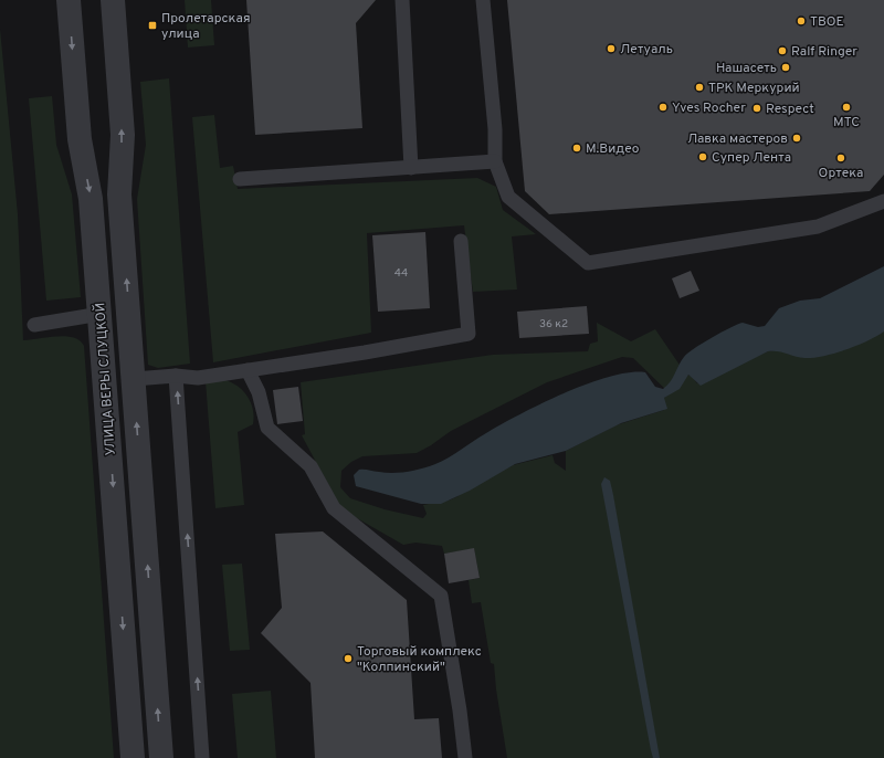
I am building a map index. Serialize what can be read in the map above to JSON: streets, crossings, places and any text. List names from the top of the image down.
{
  "streets": {
    "street": ["УЛИЦА ВЕРЫ СЛУЦКОЙ"]
  },
  "places": {
    "other": [
      "ТВОЕ",
      "Летуаль",
      "Ralf Ringer",
      "Нашасеть",
      "ТРК Меркурий",
      "Yves Rocher",
      "МТС",
      "Respect",
      "Лавка мастеров",
      "М.Видео",
      "Супер Лента",
      "Ортека",
      "Торговый комплекс \"Колпинский\""
    ],
    "transit": ["Пролетарская улица"]
  },
  "house_numbers": ["44", "36 к2"]
}
